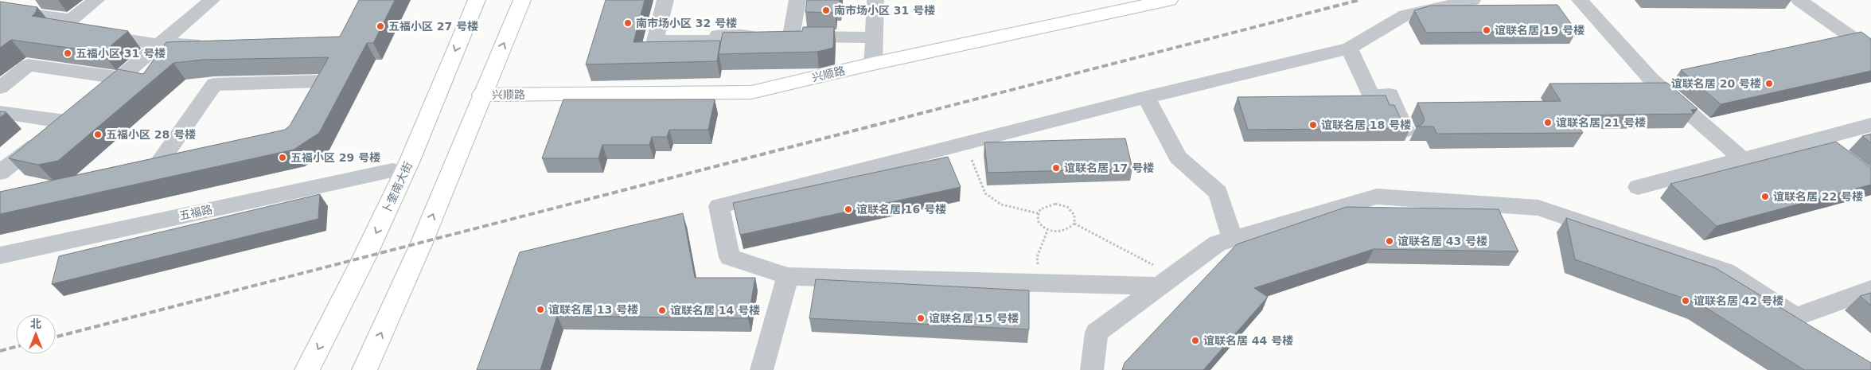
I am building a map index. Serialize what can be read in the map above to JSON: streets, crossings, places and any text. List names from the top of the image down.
{
  "streets": {
    "main road": ["兴顺路", "卜奎南大街"],
    "street": ["五福路"]
  },
  "places": [
    "南市场小区 31 号楼",
    "南市场小区 32 号楼",
    "五福小区 27 号楼",
    "谊联名居 19 号楼",
    "五福小区 31 号楼",
    "谊联名居 20 号楼",
    "谊联名居 21 号楼",
    "谊联名居 18 号楼",
    "五福小区 28 号楼",
    "五福小区 29 号楼",
    "谊联名居 17 号楼",
    "谊联名居 22 号楼",
    "谊联名居 16 号楼",
    "谊联名居 43 号楼",
    "谊联名居 42 号楼",
    "谊联名居 13 号楼",
    "谊联名居 14 号楼",
    "谊联名居 15 号楼",
    "谊联名居 44 号楼"
  ],
  "north": "top"
}
